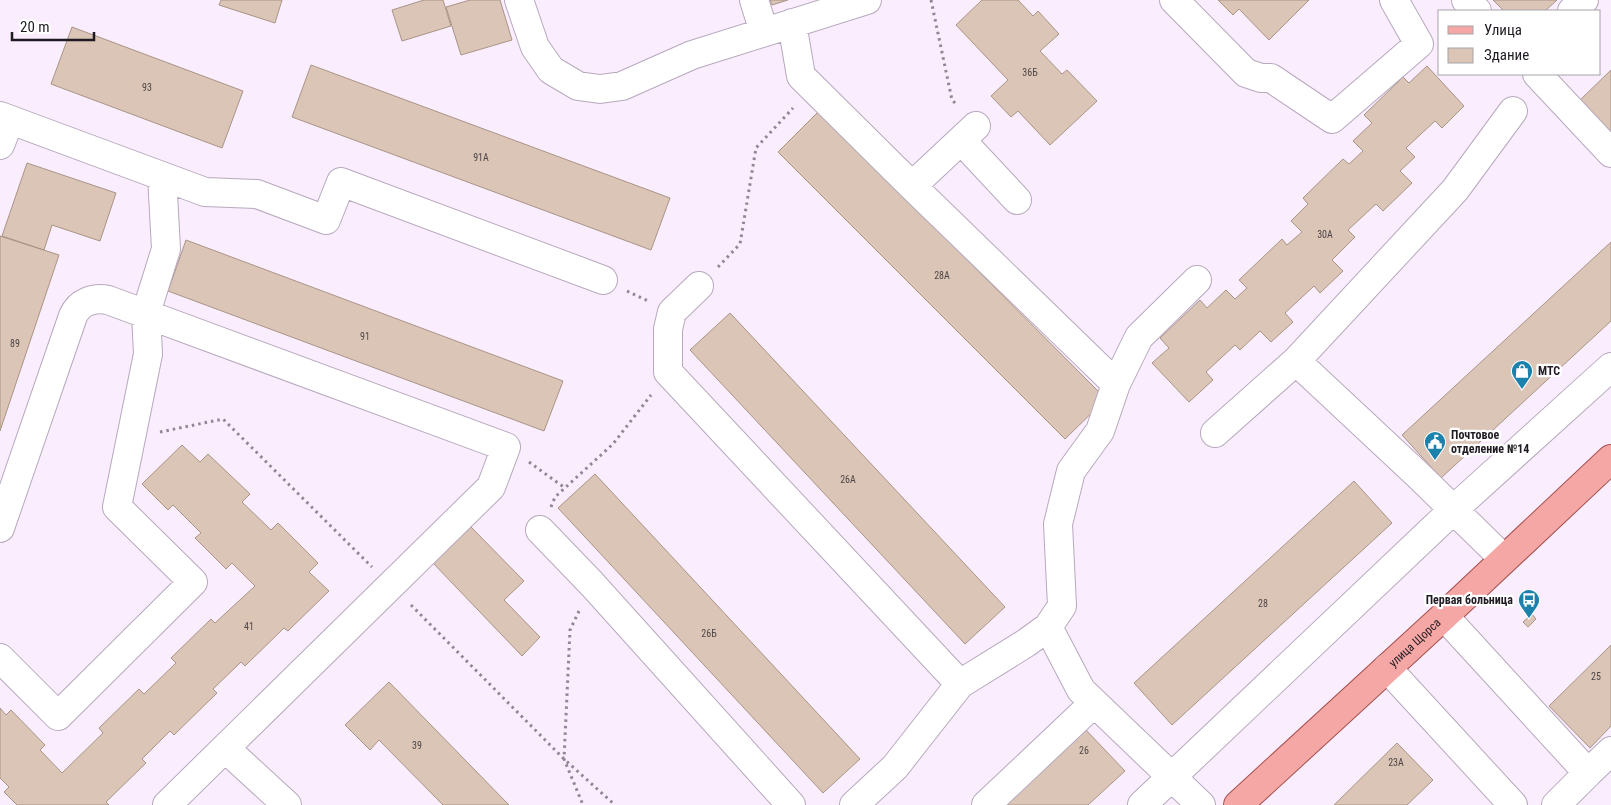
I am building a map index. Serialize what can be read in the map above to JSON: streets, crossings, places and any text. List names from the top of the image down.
{
  "streets": {
    "main road": ["улица Щорса"]
  },
  "places": {
    "shop": ["МТС"],
    "public building": ["Почтовое отделение №14"],
    "bus stop": ["Первая больница"]
  },
  "house_numbers": [
    "36Б",
    "93",
    "91А",
    "30А",
    "28А",
    "91",
    "89",
    "26А",
    "28",
    "41",
    "26Б",
    "25",
    "39",
    "26",
    "23А"
  ],
  "legend": ["Улица", "Здание"],
  "scale_bar": "20 m"
}
